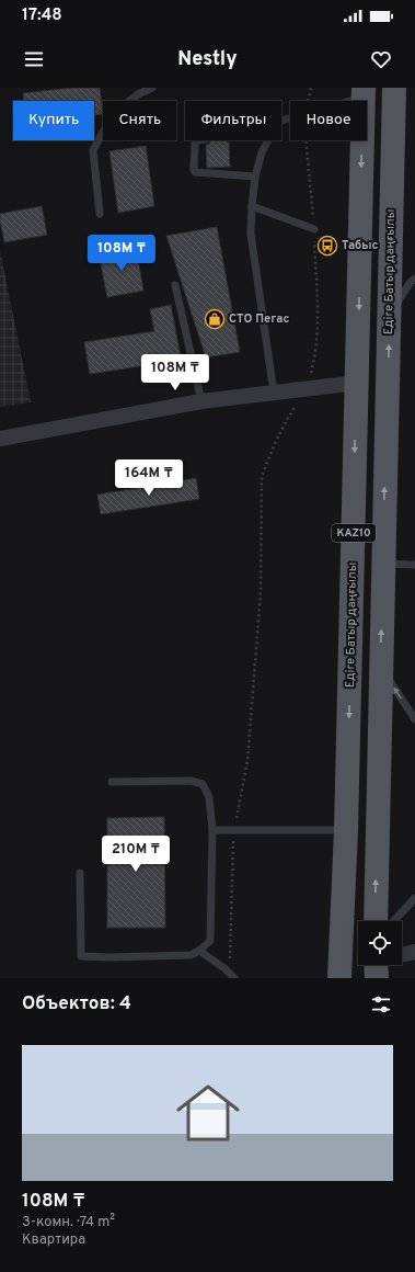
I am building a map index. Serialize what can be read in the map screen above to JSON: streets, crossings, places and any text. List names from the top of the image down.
{
  "streets": {
    "main road": ["Едіге Батыр даңғылы", "KAZ10"]
  },
  "places": {
    "bus stop": ["Табыс"],
    "shop": ["СТО Пегас"]
  },
  "page": {
    "status": "17:48",
    "header": "Nestly",
    "chip": [
      "Купить",
      "Снять",
      "Фильтры",
      "Новое"
    ],
    "price": [
      "108M ₸",
      "108M ₸",
      "164M ₸",
      "210M ₸"
    ],
    "heading": "Объектов: 4",
    "list": [
      {
        "name": "108M ₸",
        "note": "3-комн. · 74 m² · Квартира"
      }
    ]
  }
}
